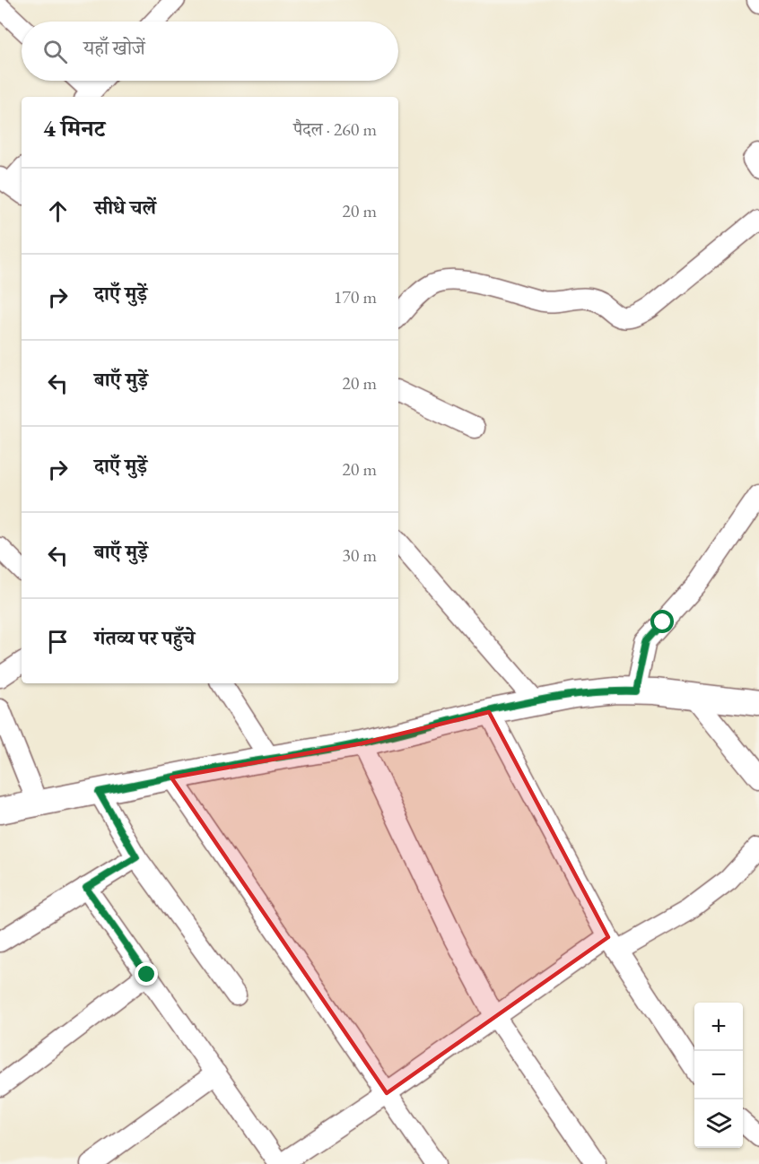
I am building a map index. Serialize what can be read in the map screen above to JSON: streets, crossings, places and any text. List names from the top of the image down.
{
  "page": {
    "search": "यहाँ खोजें",
    "heading": ["4 मिनट", "पैदल · 260 m"],
    "list": [
      ["सीधे चलें", "20 m"],
      ["दाएँ मुड़ें", "170 m"],
      ["बाएँ मुड़ें", "20 m"],
      ["दाएँ मुड़ें", "20 m"],
      ["बाएँ मुड़ें", "30 m"],
      "गंतव्य पर पहुँचे"
    ],
    "map_buttons": ["+", "−"]
  }
}
